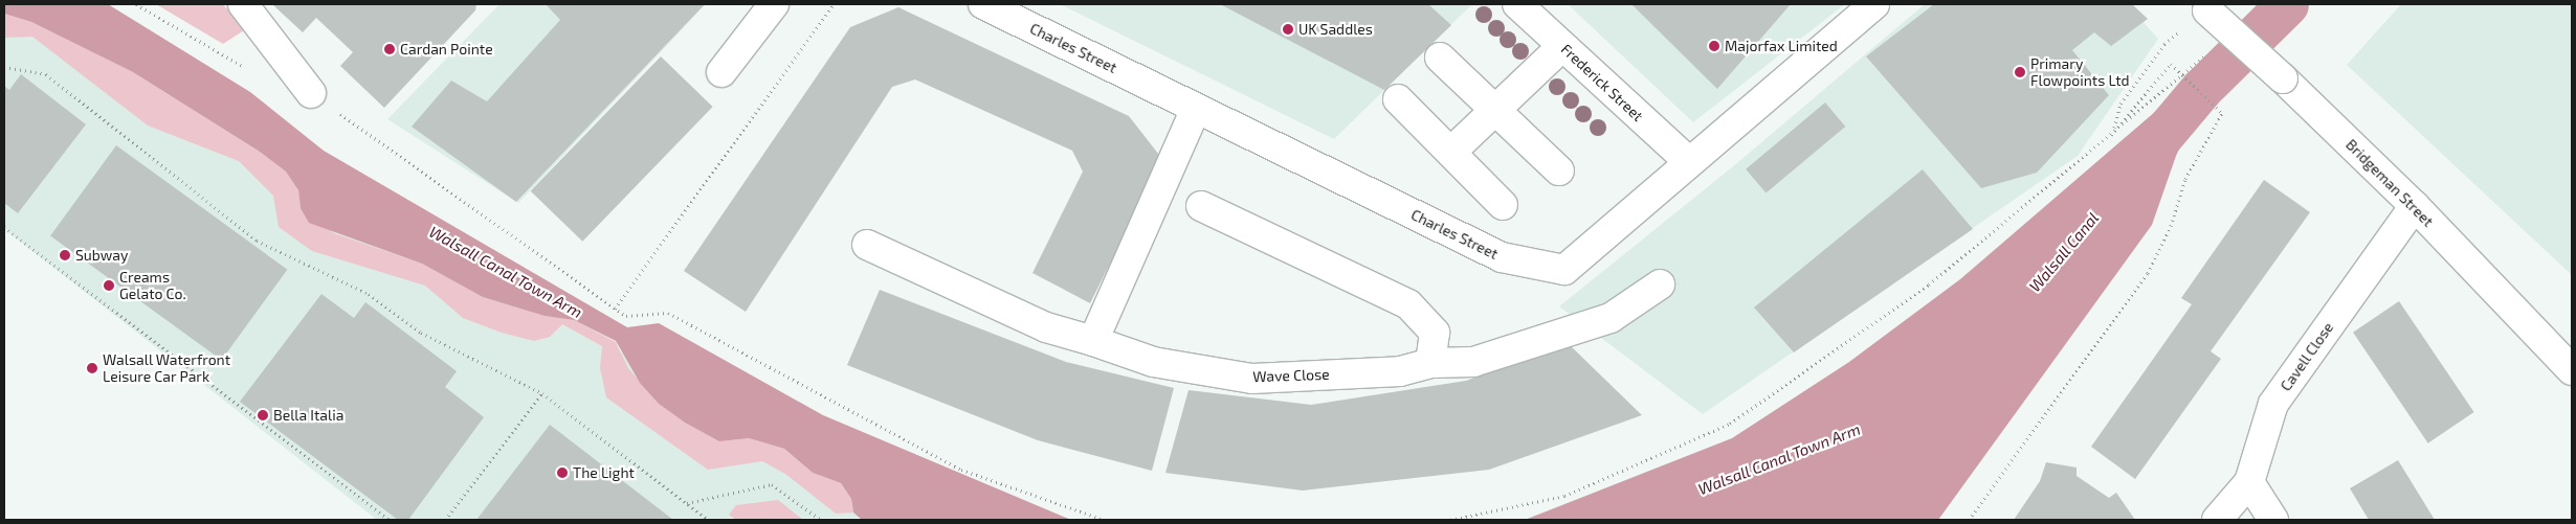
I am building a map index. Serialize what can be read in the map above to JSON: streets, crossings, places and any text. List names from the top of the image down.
{
  "streets": {
    "street": [
      "Charles Street",
      "Frederick Street",
      "Bridgeman Street",
      "Cavell Close",
      "Wave Close"
    ]
  },
  "crossings": [
    ["Charles Street", "Frederick Street"],
    ["Bridgeman Street", "Cavell Close"]
  ],
  "water": ["Walsall Canal", "Walsall Canal Town Arm"],
  "places": [
    "UK Saddles",
    "Majorfax Limited",
    "Cardan Pointe",
    "Primary Flowpoints Ltd",
    "Subway",
    "Creams Gelato Co.",
    "Walsall Waterfront Leisure Car Park",
    "Bella Italia",
    "The Light"
  ]
}
